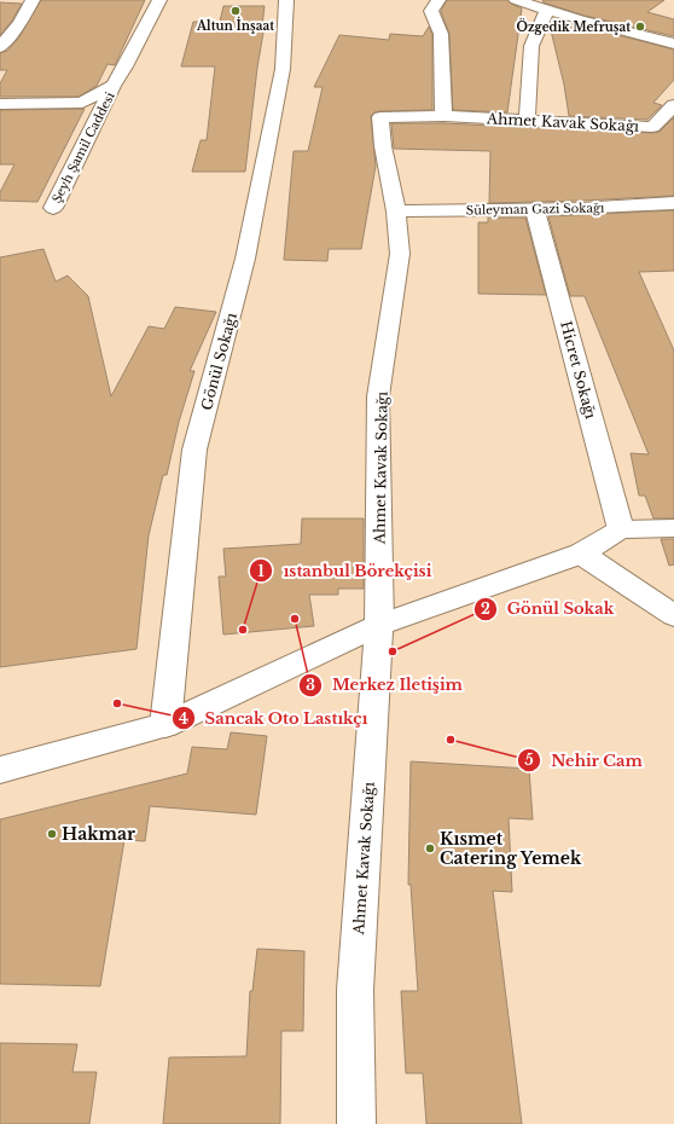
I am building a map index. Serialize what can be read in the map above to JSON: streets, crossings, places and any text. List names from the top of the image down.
{
  "streets": {
    "street": [
      "Ahmet Kavak Sokağı",
      "Şeyh Şamil Caddesi",
      "Süleyman Gazi Sokağı",
      "Gönül Sokağı",
      "Hicret Sokağı"
    ]
  },
  "crossings": [
    ["Ahmet Kavak Sokağı", "Süleyman Gazi Sokağı"],
    ["Süleyman Gazi Sokağı", "Hicret Sokağı"]
  ],
  "places": [
    "Altun İnşaat",
    "Özgedik Mefruşat",
    "Merkez Iletişim",
    "ıstanbul Börekçisi",
    "Gönül Sokak",
    "Sancak Oto Lastıkçı",
    "Nehir Cam",
    "Hakmar",
    "Kısmet Catering Yemek"
  ]
}
